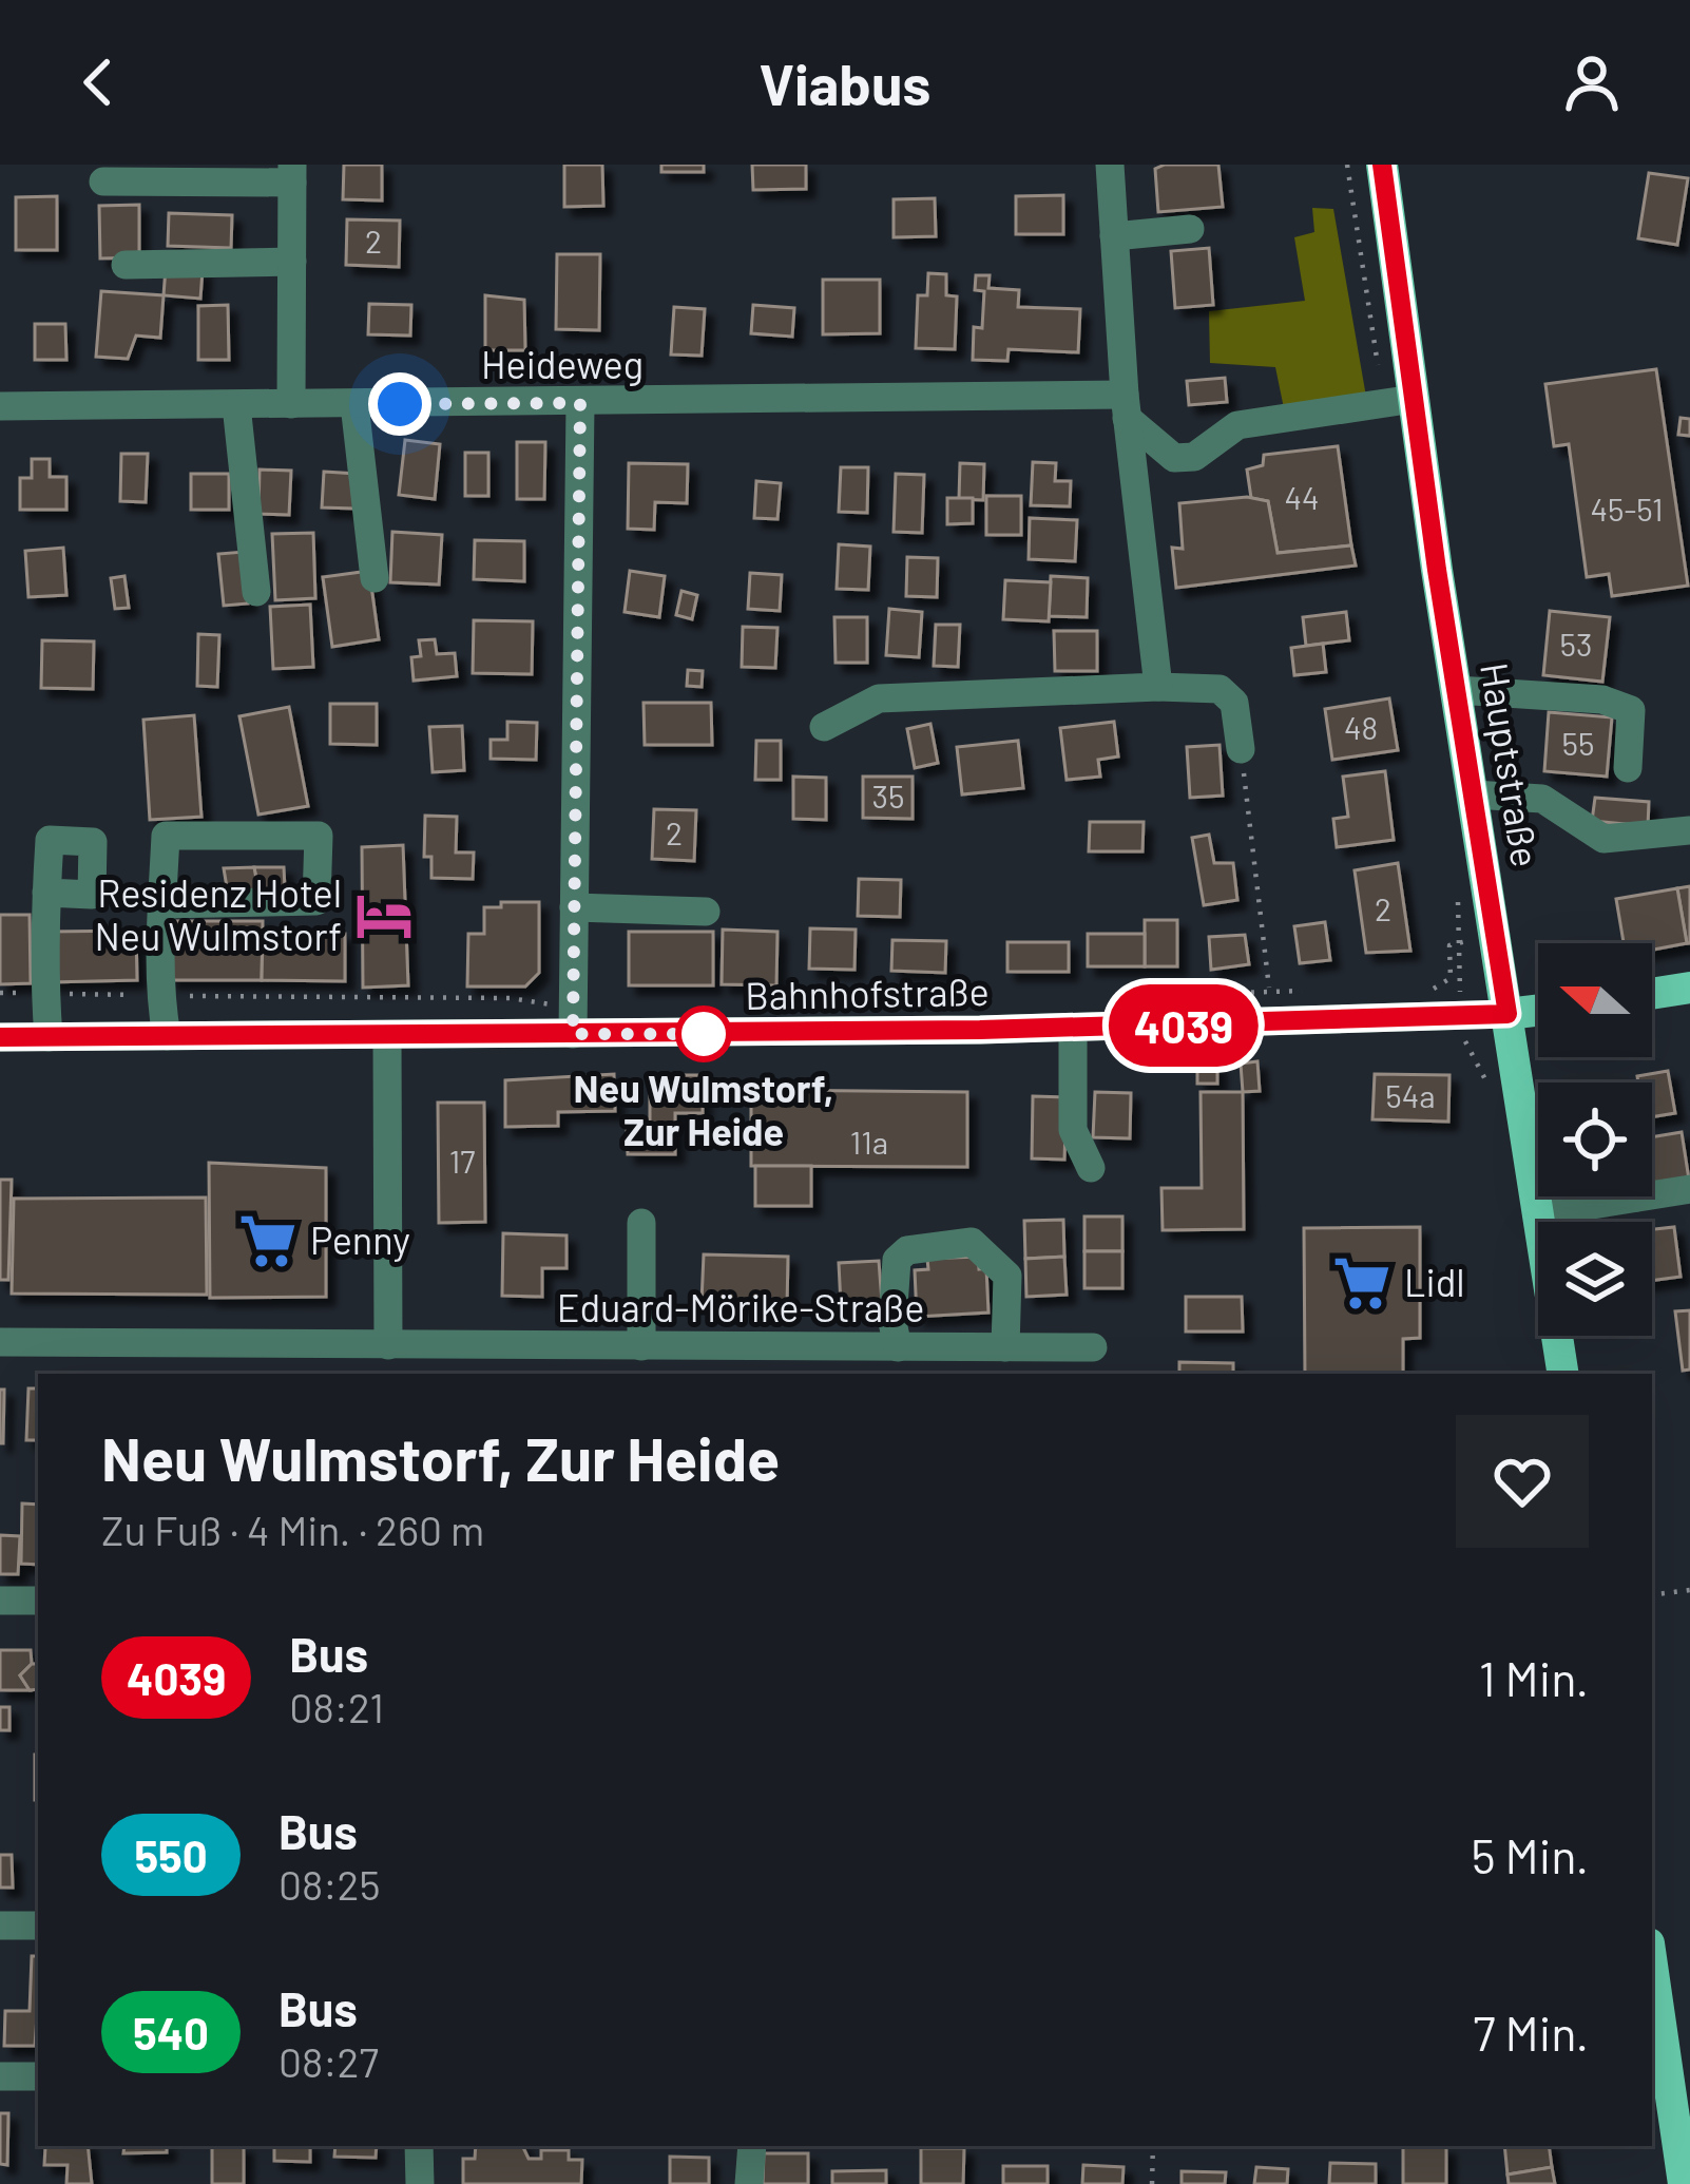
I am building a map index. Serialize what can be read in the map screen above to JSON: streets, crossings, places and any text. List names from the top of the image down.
{
  "streets": {
    "main road": ["Hauptstraße"],
    "street": ["Heideweg", "Bahnhofstraße", "Eduard-Mörike-Straße"]
  },
  "crossings": [
    ["Hauptstraße", "Bahnhofstraße"]
  ],
  "places": {
    "hotel": ["Residenz Hotel Neu Wulmstorf"],
    "other": ["Neu Wulmstorf, Zur Heide"],
    "supermarket": ["Penny", "Lidl"]
  },
  "lines": ["bus line 4039"],
  "house_numbers": [
    "2",
    "44",
    "45-51",
    "53",
    "48",
    "55",
    "35",
    "2",
    "2",
    "54a",
    "11a",
    "17"
  ],
  "north": "left",
  "page": {
    "header": "Viabus",
    "on_map": "4039",
    "heading": ["Neu Wulmstorf, Zur Heide", "Zu Fuß · 4 Min. · 260 m"],
    "list": [
      {
        "mark": "4039",
        "name": "Bus",
        "note": "08:21",
        "value": "1 Min."
      },
      {
        "mark": "550",
        "name": "Bus",
        "note": "08:25",
        "value": "5 Min."
      },
      {
        "mark": "540",
        "name": "Bus",
        "note": "08:27",
        "value": "7 Min."
      }
    ]
  }
}
